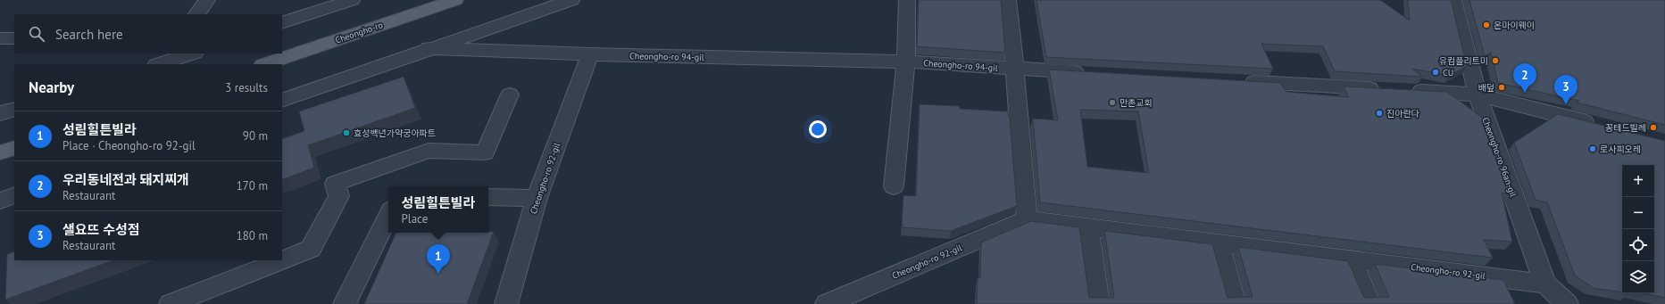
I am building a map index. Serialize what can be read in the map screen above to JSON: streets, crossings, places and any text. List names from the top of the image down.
{
  "streets": {
    "main road": ["Cheongho-ro"],
    "street": ["Cheongho-ro 94-gil", "Cheongho-ro 96an-gil", "Cheongho-ro 92-gil"]
  },
  "crossings": [
    ["Cheongho-ro 94-gil", "Cheongho-ro 92-gil"],
    ["Cheongho-ro 96an-gil", "Cheongho-ro 92-gil"]
  ],
  "places": [
    "온마이웨이",
    "유컴플리트미",
    "CU",
    "배덮",
    "만촌교회",
    "진아란다",
    "꽁테드빌레",
    "효성백년가약궁아파트",
    "로사피오레"
  ],
  "page": {
    "search": "Search here",
    "pins": ["2", "3", "1"],
    "heading": ["Nearby", "3 results"],
    "list": [
      {
        "mark": "1",
        "name": "성림힐튼빌라",
        "note": "Place · Cheongho-ro 92-gil",
        "value": "90 m"
      },
      {
        "mark": "2",
        "name": "우리동네전과 돼지찌개",
        "note": "Restaurant",
        "value": "170 m"
      },
      {
        "mark": "3",
        "name": "샐요뜨 수성점",
        "note": "Restaurant",
        "value": "180 m"
      }
    ],
    "map_buttons": ["+", "−"],
    "popup": ["성림힐튼빌라", "Place"]
  }
}
